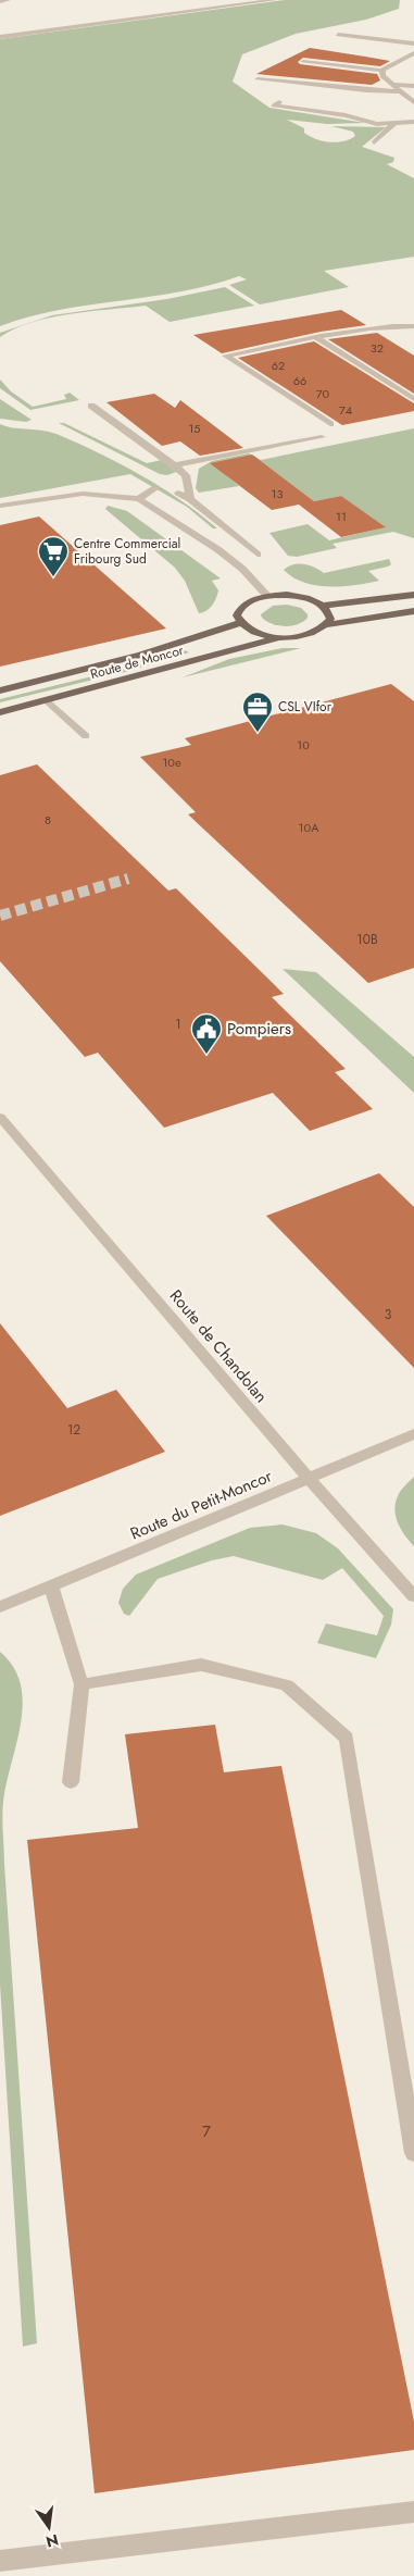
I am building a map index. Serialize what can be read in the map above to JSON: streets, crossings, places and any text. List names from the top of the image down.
{
  "streets": {
    "main road": ["Route de Moncor"],
    "street": ["Route de Chandolan", "Route du Petit-Moncor"]
  },
  "crossings": [
    ["Route de Chandolan", "Route du Petit-Moncor"]
  ],
  "places": {
    "supermarket": ["Centre Commercial Fribourg Sud"],
    "office": ["CSL VIfor"],
    "public building": ["Pompiers"]
  },
  "house_numbers": [
    "32",
    "62",
    "66",
    "70",
    "74",
    "15",
    "13",
    "11",
    "10",
    "10e",
    "8",
    "10A",
    "10B",
    "1",
    "3",
    "12",
    "7"
  ],
  "north": "bottom"
}
